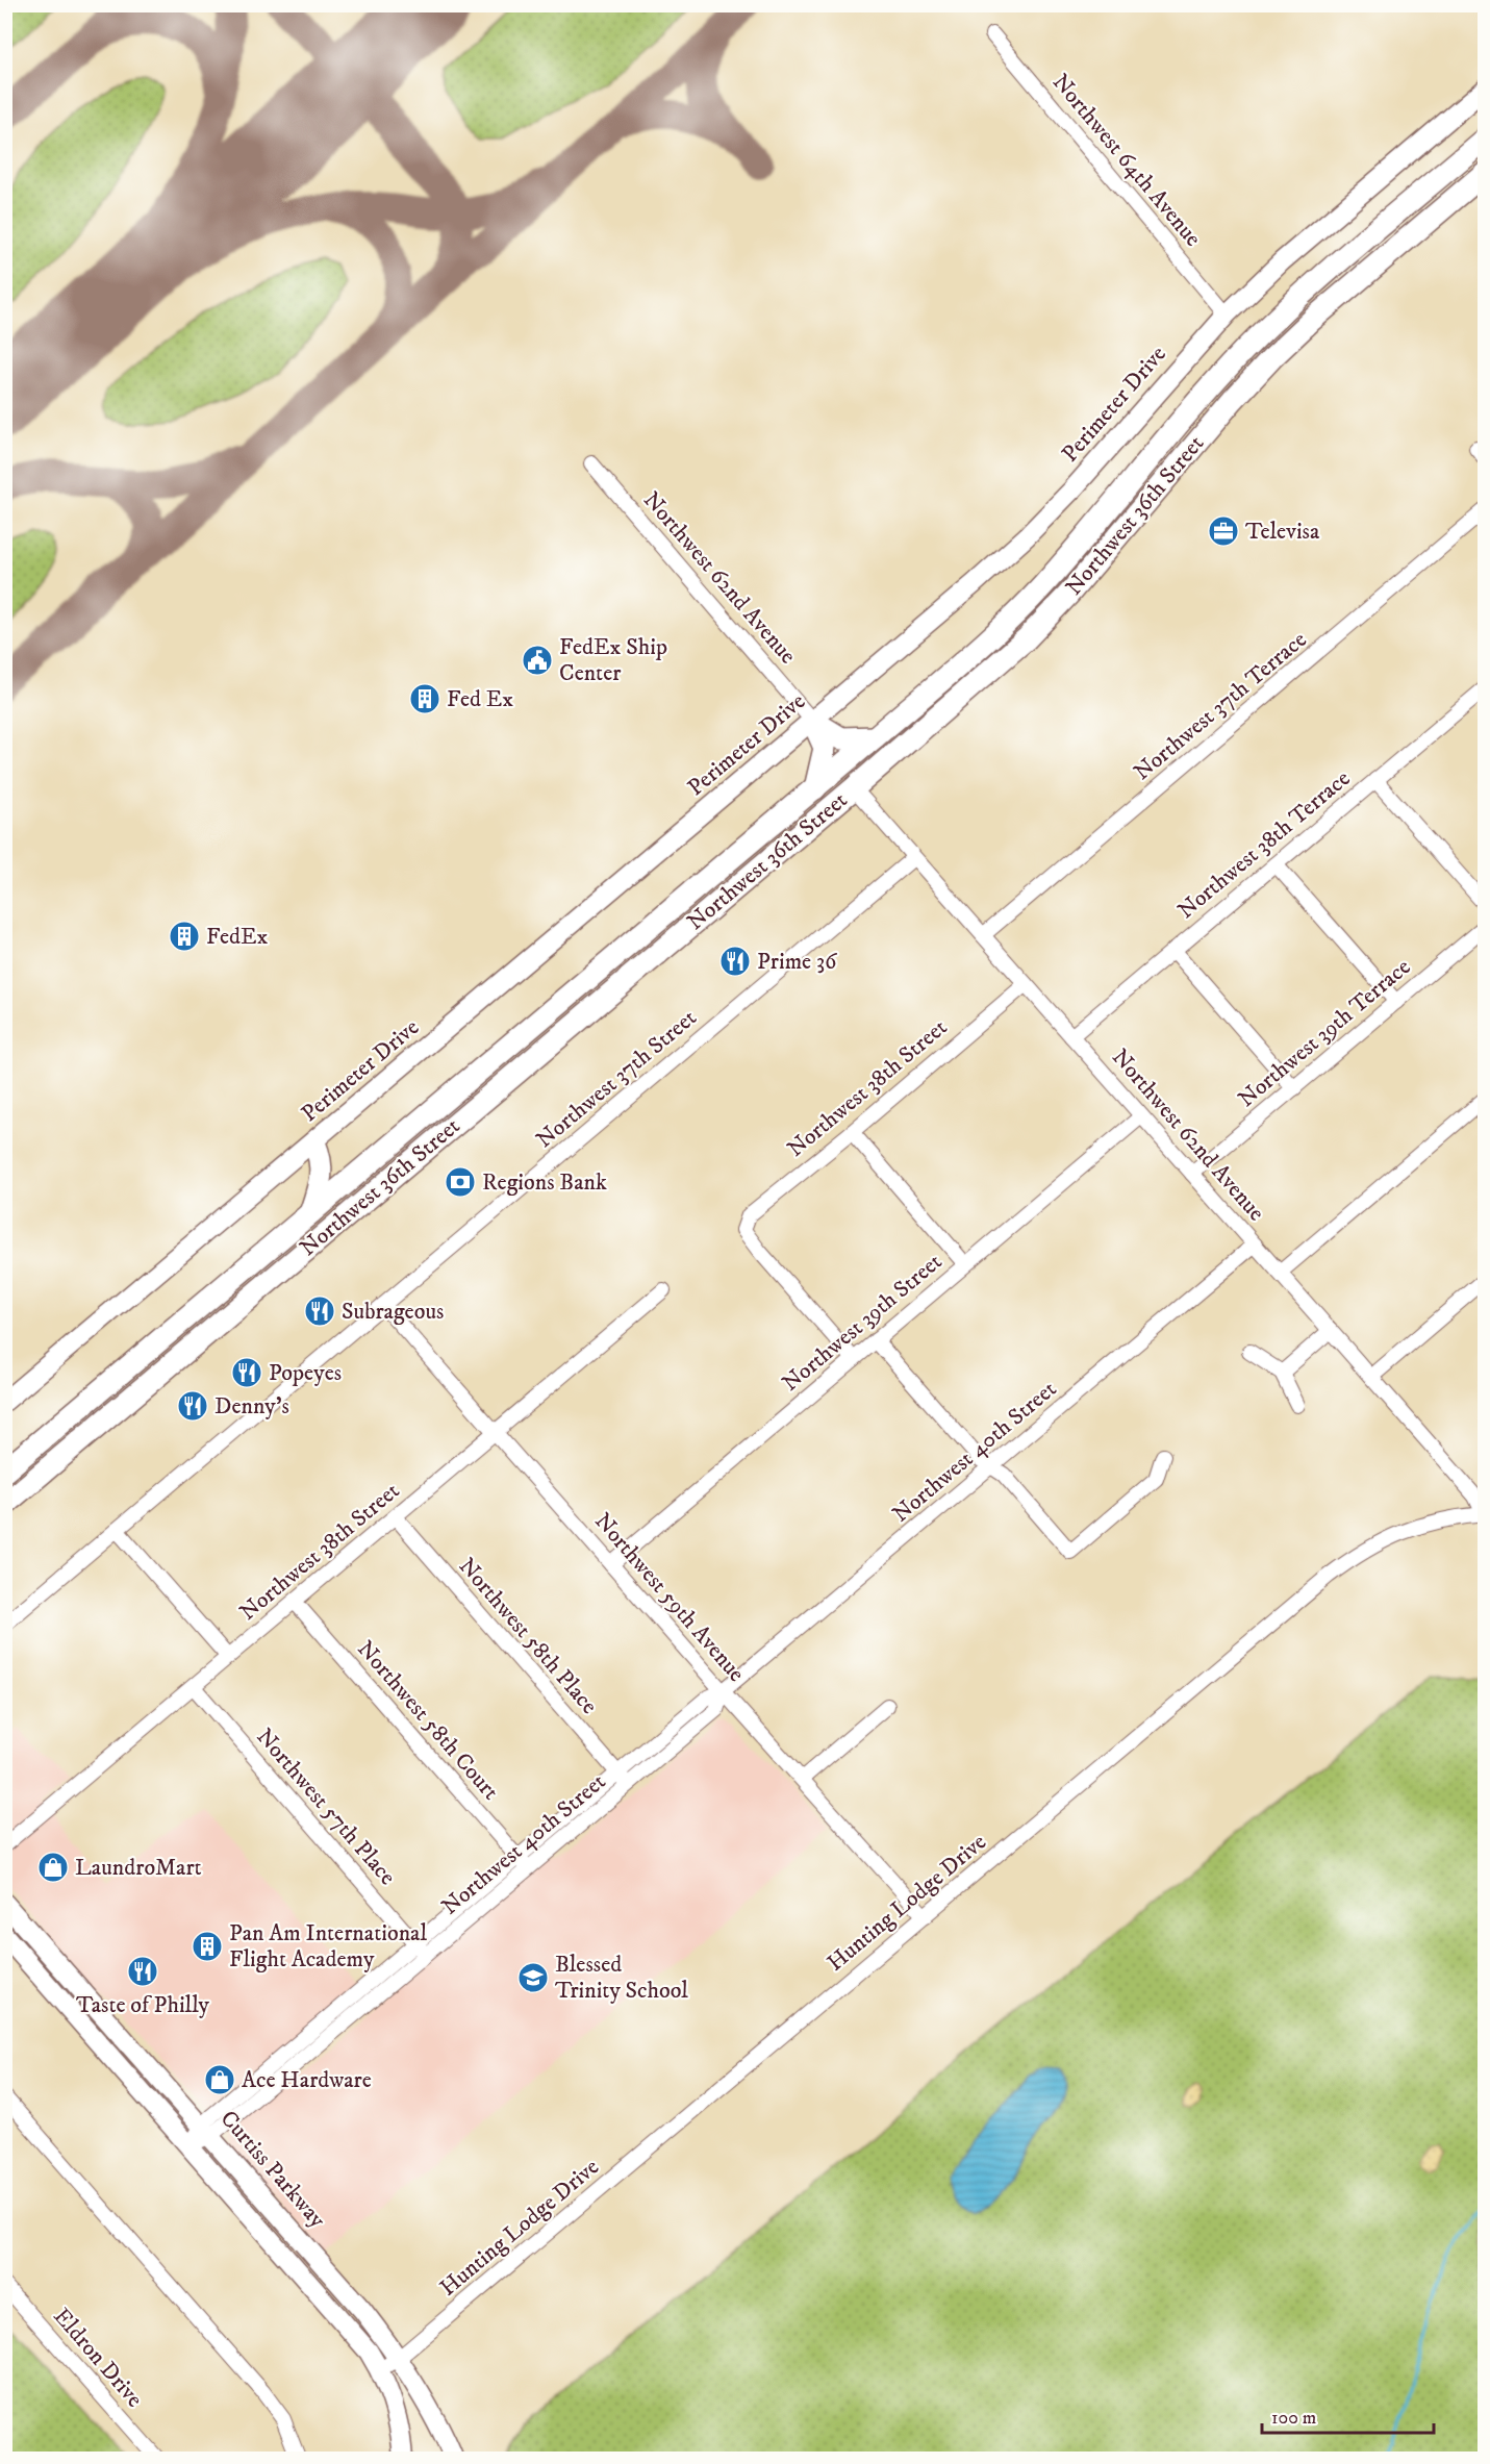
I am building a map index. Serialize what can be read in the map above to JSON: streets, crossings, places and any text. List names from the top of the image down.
{
  "streets": {
    "main road": ["Northwest 36th Street"],
    "street": [
      "Northwest 64th Avenue",
      "Perimeter Drive",
      "Northwest 62nd Avenue",
      "Northwest 37th Terrace",
      "Northwest 38th Terrace",
      "Northwest 39th Terrace",
      "Northwest 37th Street",
      "Northwest 38th Street",
      "Northwest 39th Street",
      "Northwest 40th Street",
      "Northwest 59th Avenue",
      "Northwest 58th Place",
      "Northwest 58th Court",
      "Northwest 57th Place",
      "Hunting Lodge Drive",
      "Curtiss Parkway",
      "Eldron Drive"
    ]
  },
  "crossings": [
    ["Northwest 64th Avenue", "Perimeter Drive"],
    ["Perimeter Drive", "Northwest 62nd Avenue"],
    ["Northwest 36th Street", "Northwest 62nd Avenue"],
    ["Northwest 62nd Avenue", "Northwest 37th Terrace"],
    ["Northwest 62nd Avenue", "Northwest 38th Terrace"],
    ["Northwest 62nd Avenue", "Northwest 39th Terrace"],
    ["Northwest 62nd Avenue", "Northwest 37th Street"],
    ["Northwest 62nd Avenue", "Northwest 38th Street"],
    ["Northwest 62nd Avenue", "Northwest 39th Street"],
    ["Northwest 62nd Avenue", "Northwest 40th Street"],
    ["Northwest 62nd Avenue", "Hunting Lodge Drive"],
    ["Northwest 37th Street", "Northwest 59th Avenue"],
    ["Northwest 38th Street", "Northwest 39th Street"],
    ["Northwest 38th Street", "Northwest 59th Avenue"],
    ["Northwest 38th Street", "Northwest 58th Place"],
    ["Northwest 38th Street", "Northwest 58th Court"],
    ["Northwest 38th Street", "Northwest 57th Place"],
    ["Northwest 39th Street", "Northwest 59th Avenue"],
    ["Northwest 40th Street", "Northwest 59th Avenue"],
    ["Northwest 40th Street", "Northwest 58th Place"],
    ["Northwest 40th Street", "Northwest 58th Court"],
    ["Northwest 40th Street", "Northwest 57th Place"],
    ["Northwest 40th Street", "Curtiss Parkway"],
    ["Northwest 59th Avenue", "Hunting Lodge Drive"],
    ["Hunting Lodge Drive", "Curtiss Parkway"]
  ],
  "places": {
    "office": ["Televisa"],
    "public building": ["FedEx Ship Center"],
    "building": ["Fed Ex", "FedEx", "Pan Am International Flight Academy"],
    "restaurant": [
      "Prime 36",
      "Subrageous",
      "Popeyes",
      "Denny's",
      "Taste of Philly"
    ],
    "bank": ["Regions Bank"],
    "shop": ["LaundroMart", "Ace Hardware"],
    "school or university": ["Blessed Trinity School"]
  },
  "scale_bar": "100 m"
}
